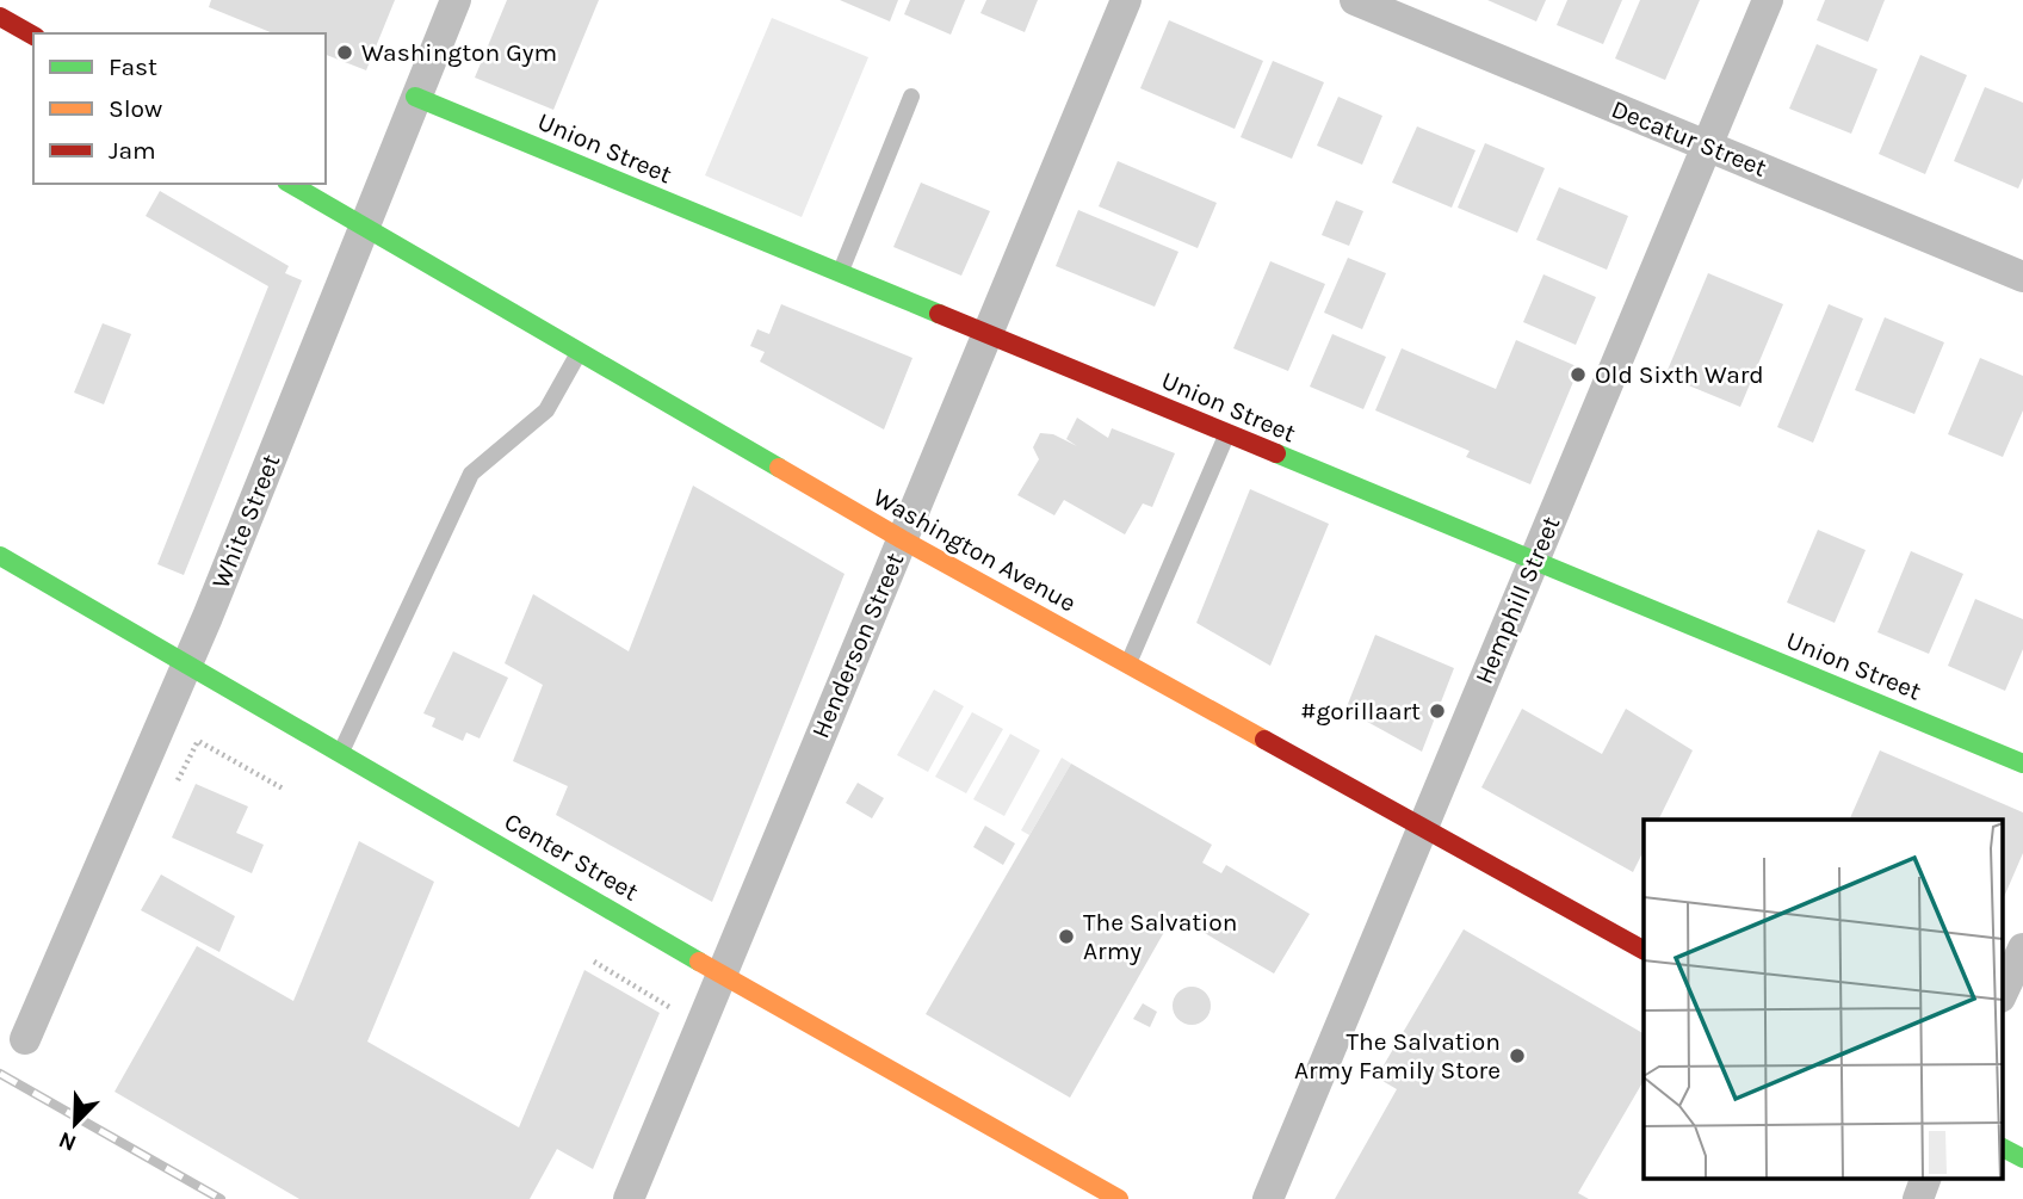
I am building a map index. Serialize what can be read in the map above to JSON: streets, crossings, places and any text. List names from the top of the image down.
{
  "streets": {
    "street": [
      "Decatur Street",
      "Union Street",
      "White Street",
      "Washington Avenue",
      "Hemphill Street",
      "Henderson Street",
      "Center Street"
    ]
  },
  "crossings": [
    ["Decatur Street", "Hemphill Street"],
    ["Union Street", "White Street"],
    ["Union Street", "Hemphill Street"],
    ["Union Street", "Henderson Street"],
    ["White Street", "Washington Avenue"],
    ["White Street", "Center Street"],
    ["Washington Avenue", "Hemphill Street"],
    ["Washington Avenue", "Henderson Street"],
    ["Henderson Street", "Center Street"]
  ],
  "places": [
    "Washington Gym",
    "Old Sixth Ward",
    "#gorillaart",
    "The Salvation Army",
    "The Salvation Army Family Store"
  ],
  "legend": ["Fast", "Slow", "Jam"],
  "north": "bottom left"
}
